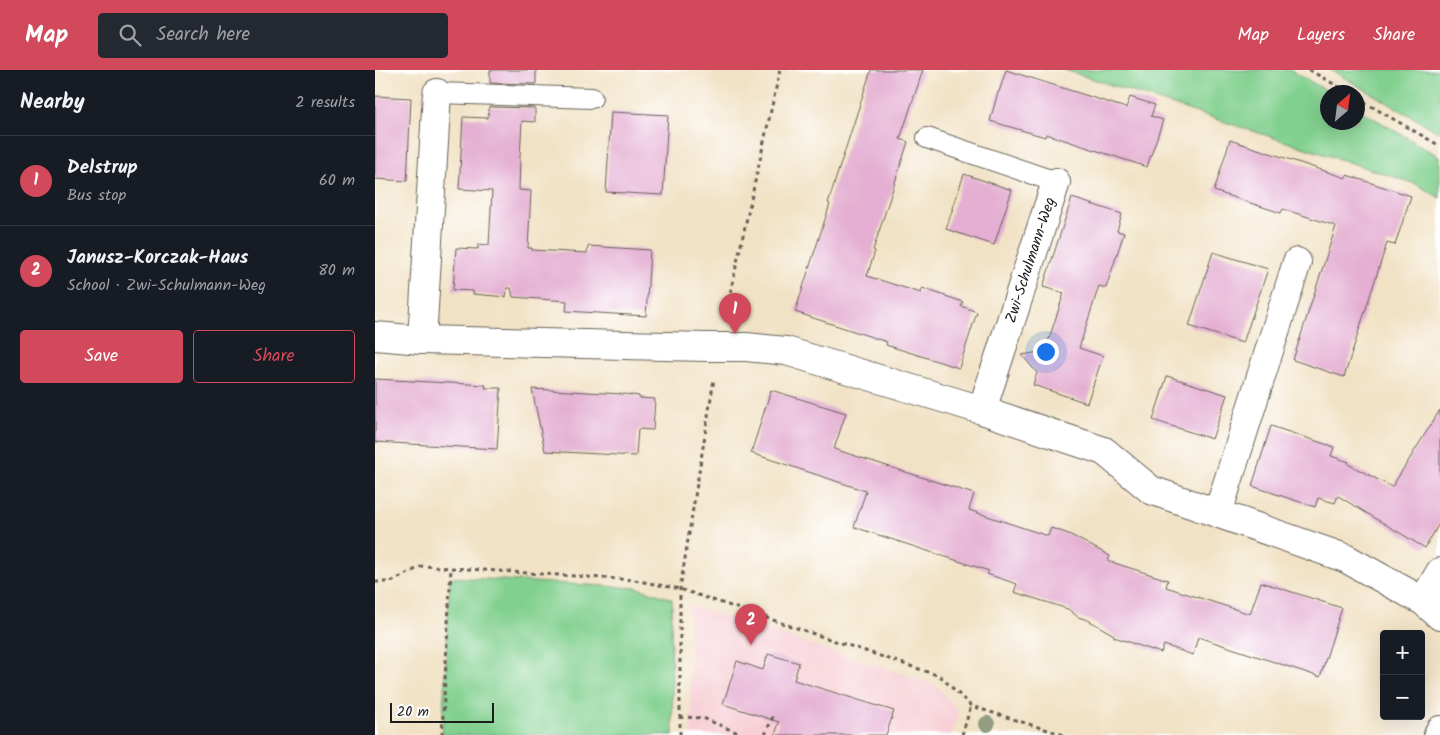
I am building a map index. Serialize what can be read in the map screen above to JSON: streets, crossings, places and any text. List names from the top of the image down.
{
  "streets": {
    "street": ["Zwi-Schulmann-Weg"]
  },
  "scale_bar": "20 m",
  "north": "top right",
  "page": {
    "header": "Map",
    "search": "Search here",
    "nav": ["Map", "Layers", "Share"],
    "heading": ["Nearby", "2 results"],
    "list": [
      {
        "mark": "1",
        "name": "Delstrup",
        "note": "Bus stop",
        "value": "60 m"
      },
      {
        "mark": "2",
        "name": "Janusz-Korczak-Haus",
        "note": "School · Zwi-Schulmann-Weg",
        "value": "80 m"
      }
    ],
    "pins": ["1", "2"],
    "buttons": ["Save", "Share"],
    "map_buttons": ["+", "−"],
    "scale": "20 m"
  }
}
